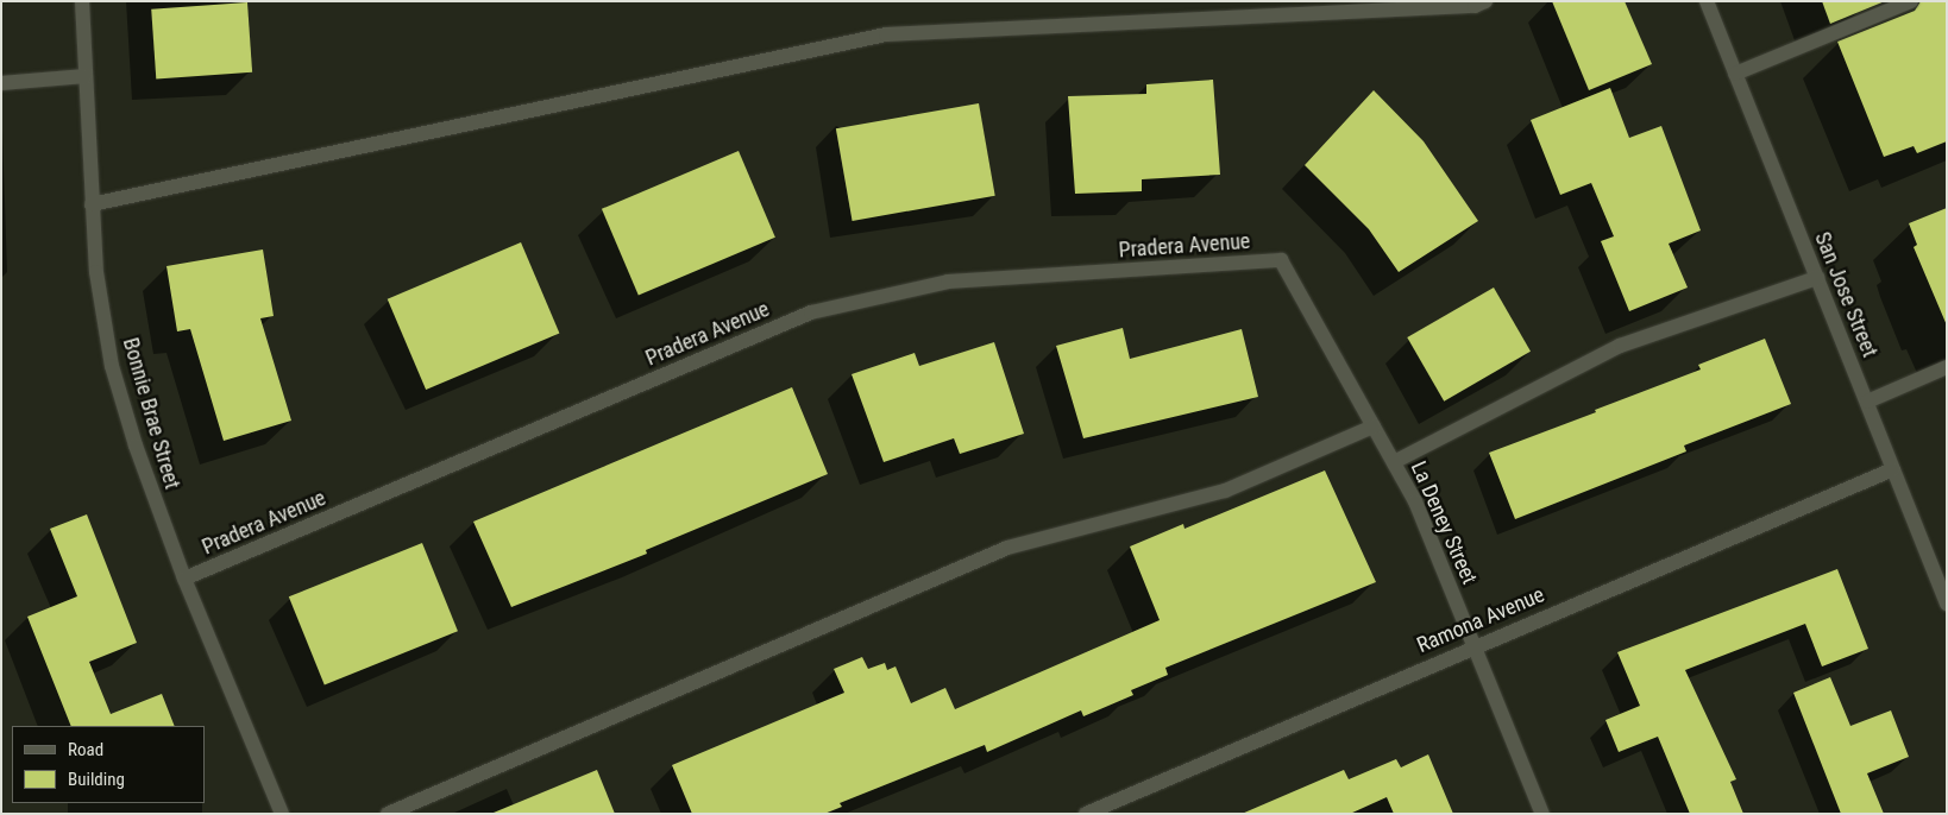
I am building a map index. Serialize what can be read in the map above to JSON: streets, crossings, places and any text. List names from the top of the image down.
{
  "streets": {
    "street": [
      "Pradera Avenue",
      "San Jose Street",
      "Bonnie Brae Street",
      "La Deney Street",
      "Ramona Avenue"
    ]
  },
  "crossings": [
    ["Pradera Avenue", "Bonnie Brae Street"],
    ["Pradera Avenue", "La Deney Street"],
    ["San Jose Street", "Ramona Avenue"],
    ["La Deney Street", "Ramona Avenue"]
  ],
  "legend": ["Road", "Building"]
}
